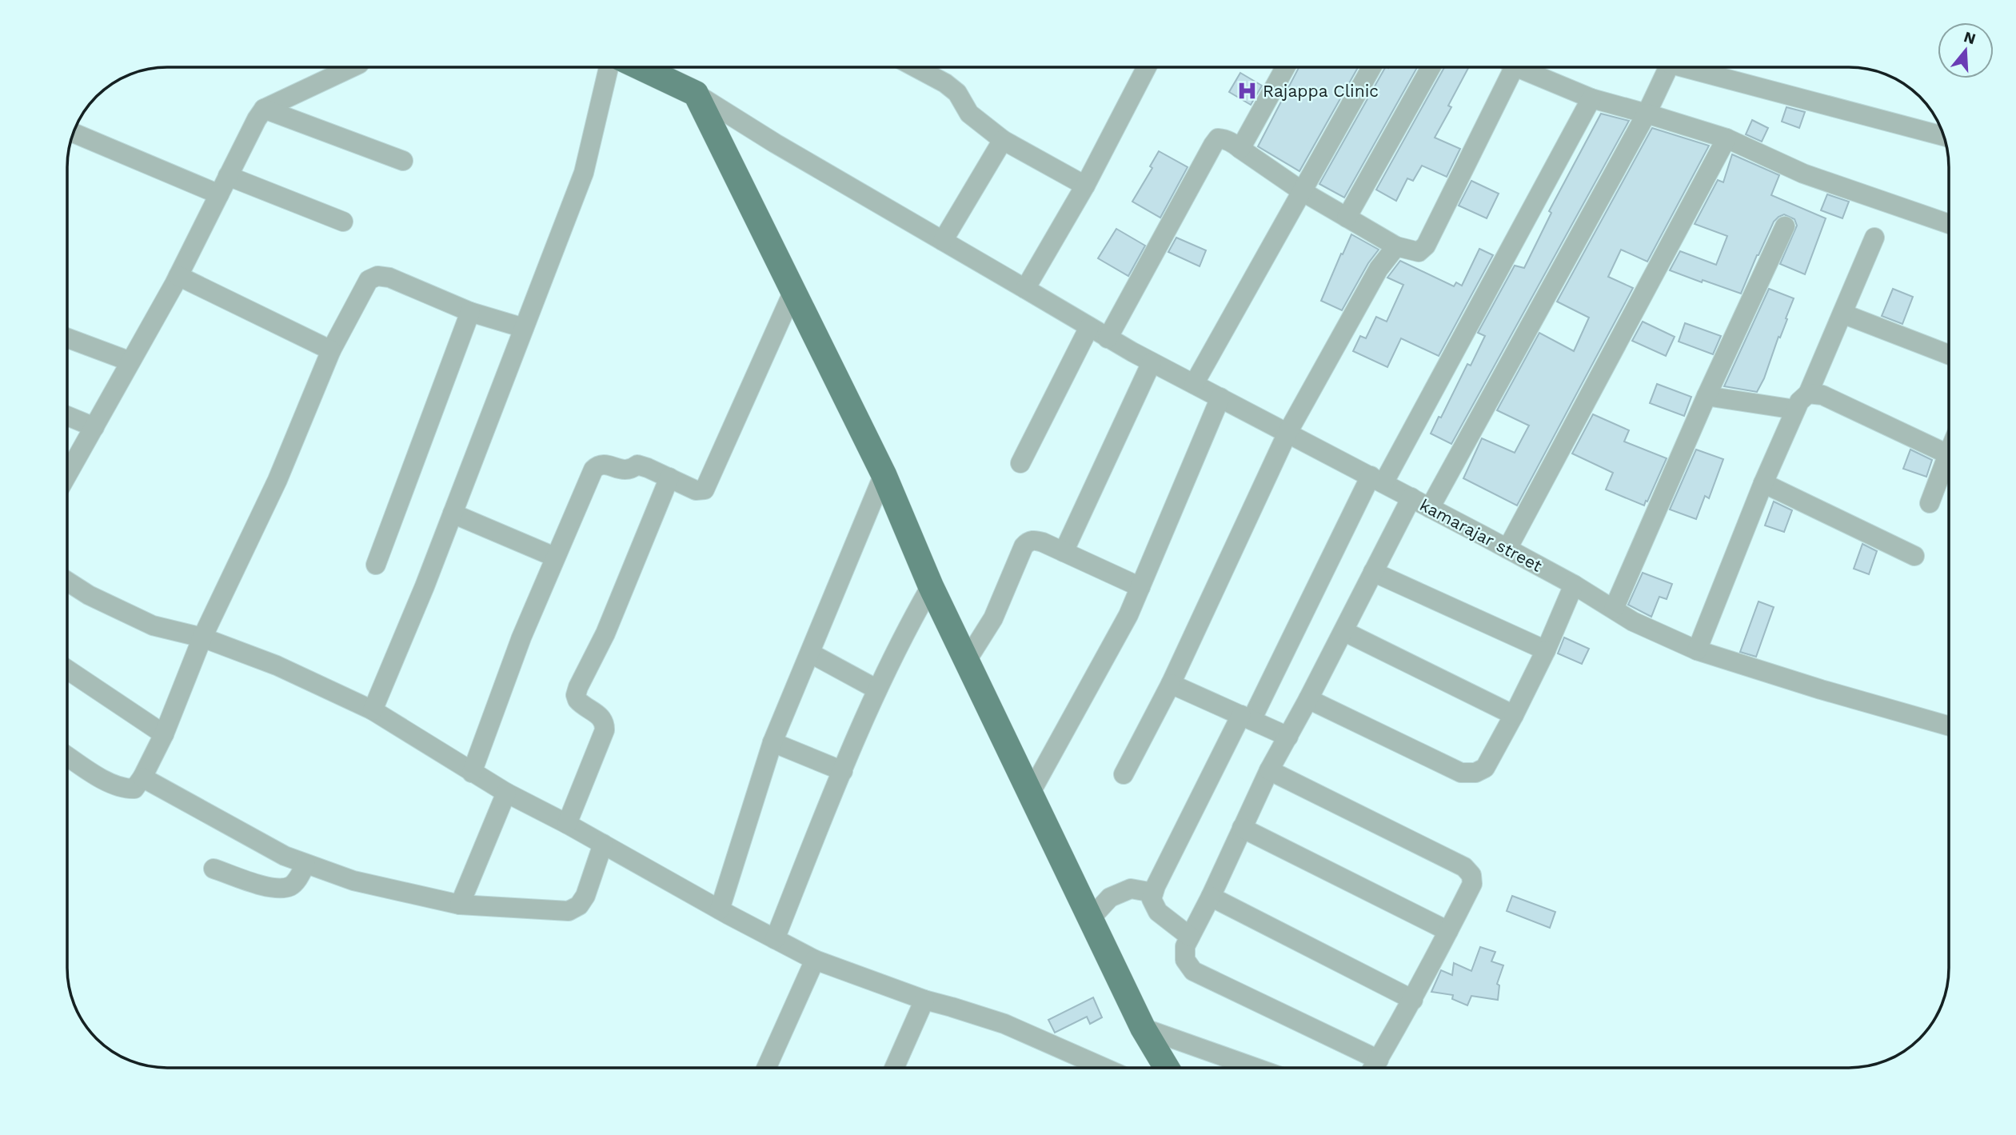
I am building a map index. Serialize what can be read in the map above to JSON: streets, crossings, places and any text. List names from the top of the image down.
{
  "streets": {
    "street": ["kamarajar street"]
  },
  "places": {
    "hospital": ["Rajappa Clinic"]
  },
  "north": "top"
}
